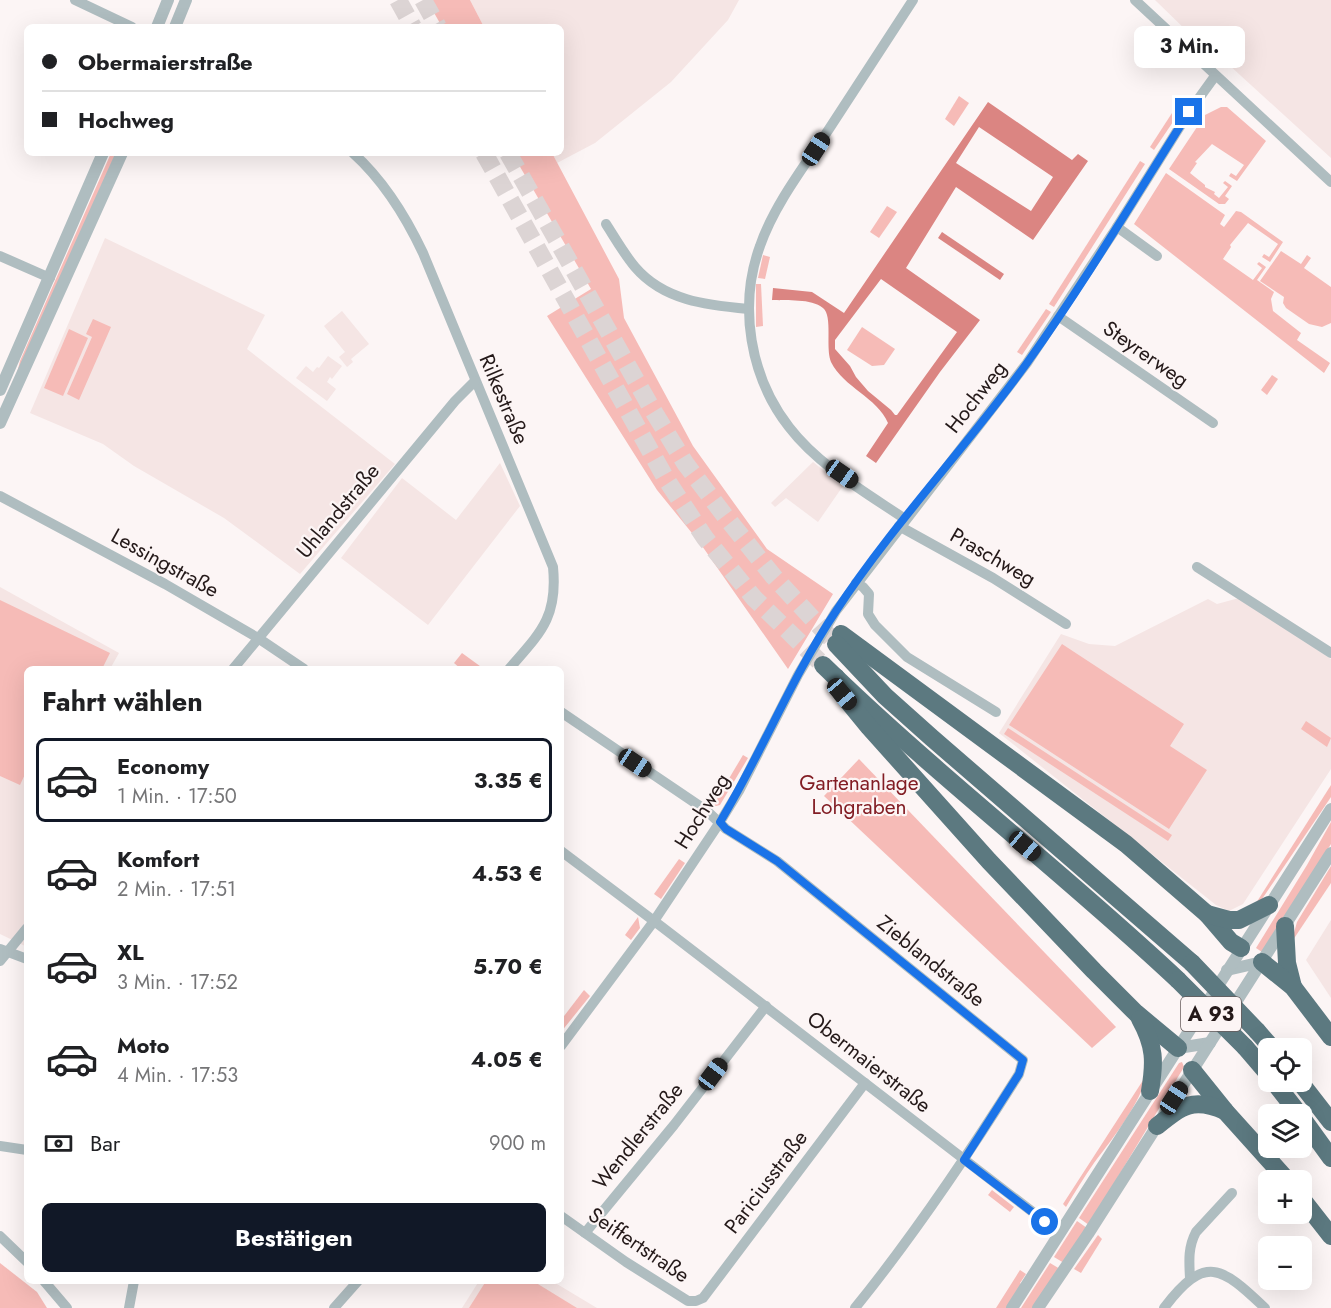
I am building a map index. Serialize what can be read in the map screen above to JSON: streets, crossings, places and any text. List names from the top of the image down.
{
  "streets": {
    "highway": ["A 93"],
    "street": [
      "Steyrerweg",
      "Hochweg",
      "Rilkestraße",
      "Uhlandstraße",
      "Praschweg",
      "Lessingstraße",
      "Zieblandstraße",
      "Obermaierstraße",
      "Wendlerstraße",
      "Pariciusstraße",
      "Seiffertstraße"
    ]
  },
  "crossings": [
    ["Steyrerweg", "Hochweg"],
    ["Hochweg", "Praschweg"],
    ["Hochweg", "Zieblandstraße"],
    ["Hochweg", "Obermaierstraße"],
    ["Rilkestraße", "Uhlandstraße"],
    ["Uhlandstraße", "Lessingstraße"],
    ["Zieblandstraße", "Obermaierstraße"],
    ["Obermaierstraße", "Wendlerstraße"],
    ["Obermaierstraße", "Pariciusstraße"],
    ["Wendlerstraße", "Seiffertstraße"],
    ["Pariciusstraße", "Seiffertstraße"]
  ],
  "parks": ["Gartenanlage Lohgraben"],
  "page": {
    "banner": ["Obermaierstraße", "Hochweg"],
    "bubble": "3 Min.",
    "heading": "Fahrt wählen",
    "list": [
      {
        "name": "Economy",
        "note": "1 Min. · 17:50",
        "value": "3.35 €"
      },
      {
        "name": "Komfort",
        "note": "2 Min. · 17:51",
        "value": "4.53 €"
      },
      {
        "name": "XL",
        "note": "3 Min. · 17:52",
        "value": "5.70 €"
      },
      {
        "name": "Moto",
        "note": "4 Min. · 17:53",
        "value": "4.05 €"
      }
    ],
    "map_buttons": ["+", "−"],
    "pay": ["Bar", "900 m"],
    "buttons": "Bestätigen"
  }
}
